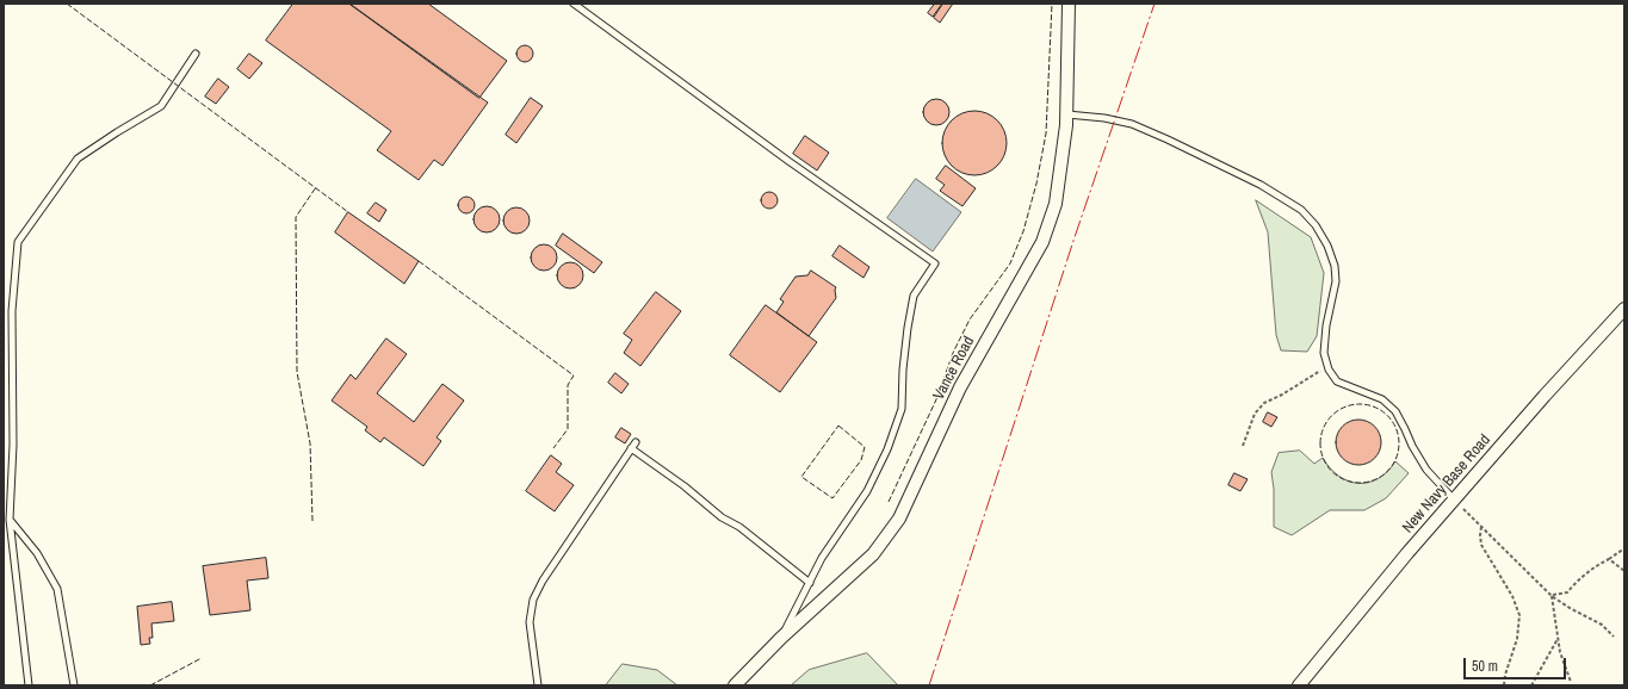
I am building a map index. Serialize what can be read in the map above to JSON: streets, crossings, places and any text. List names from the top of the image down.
{
  "streets": {
    "street": ["Vance Road", "New Navy Base Road"]
  },
  "scale_bar": "50 m"
}
